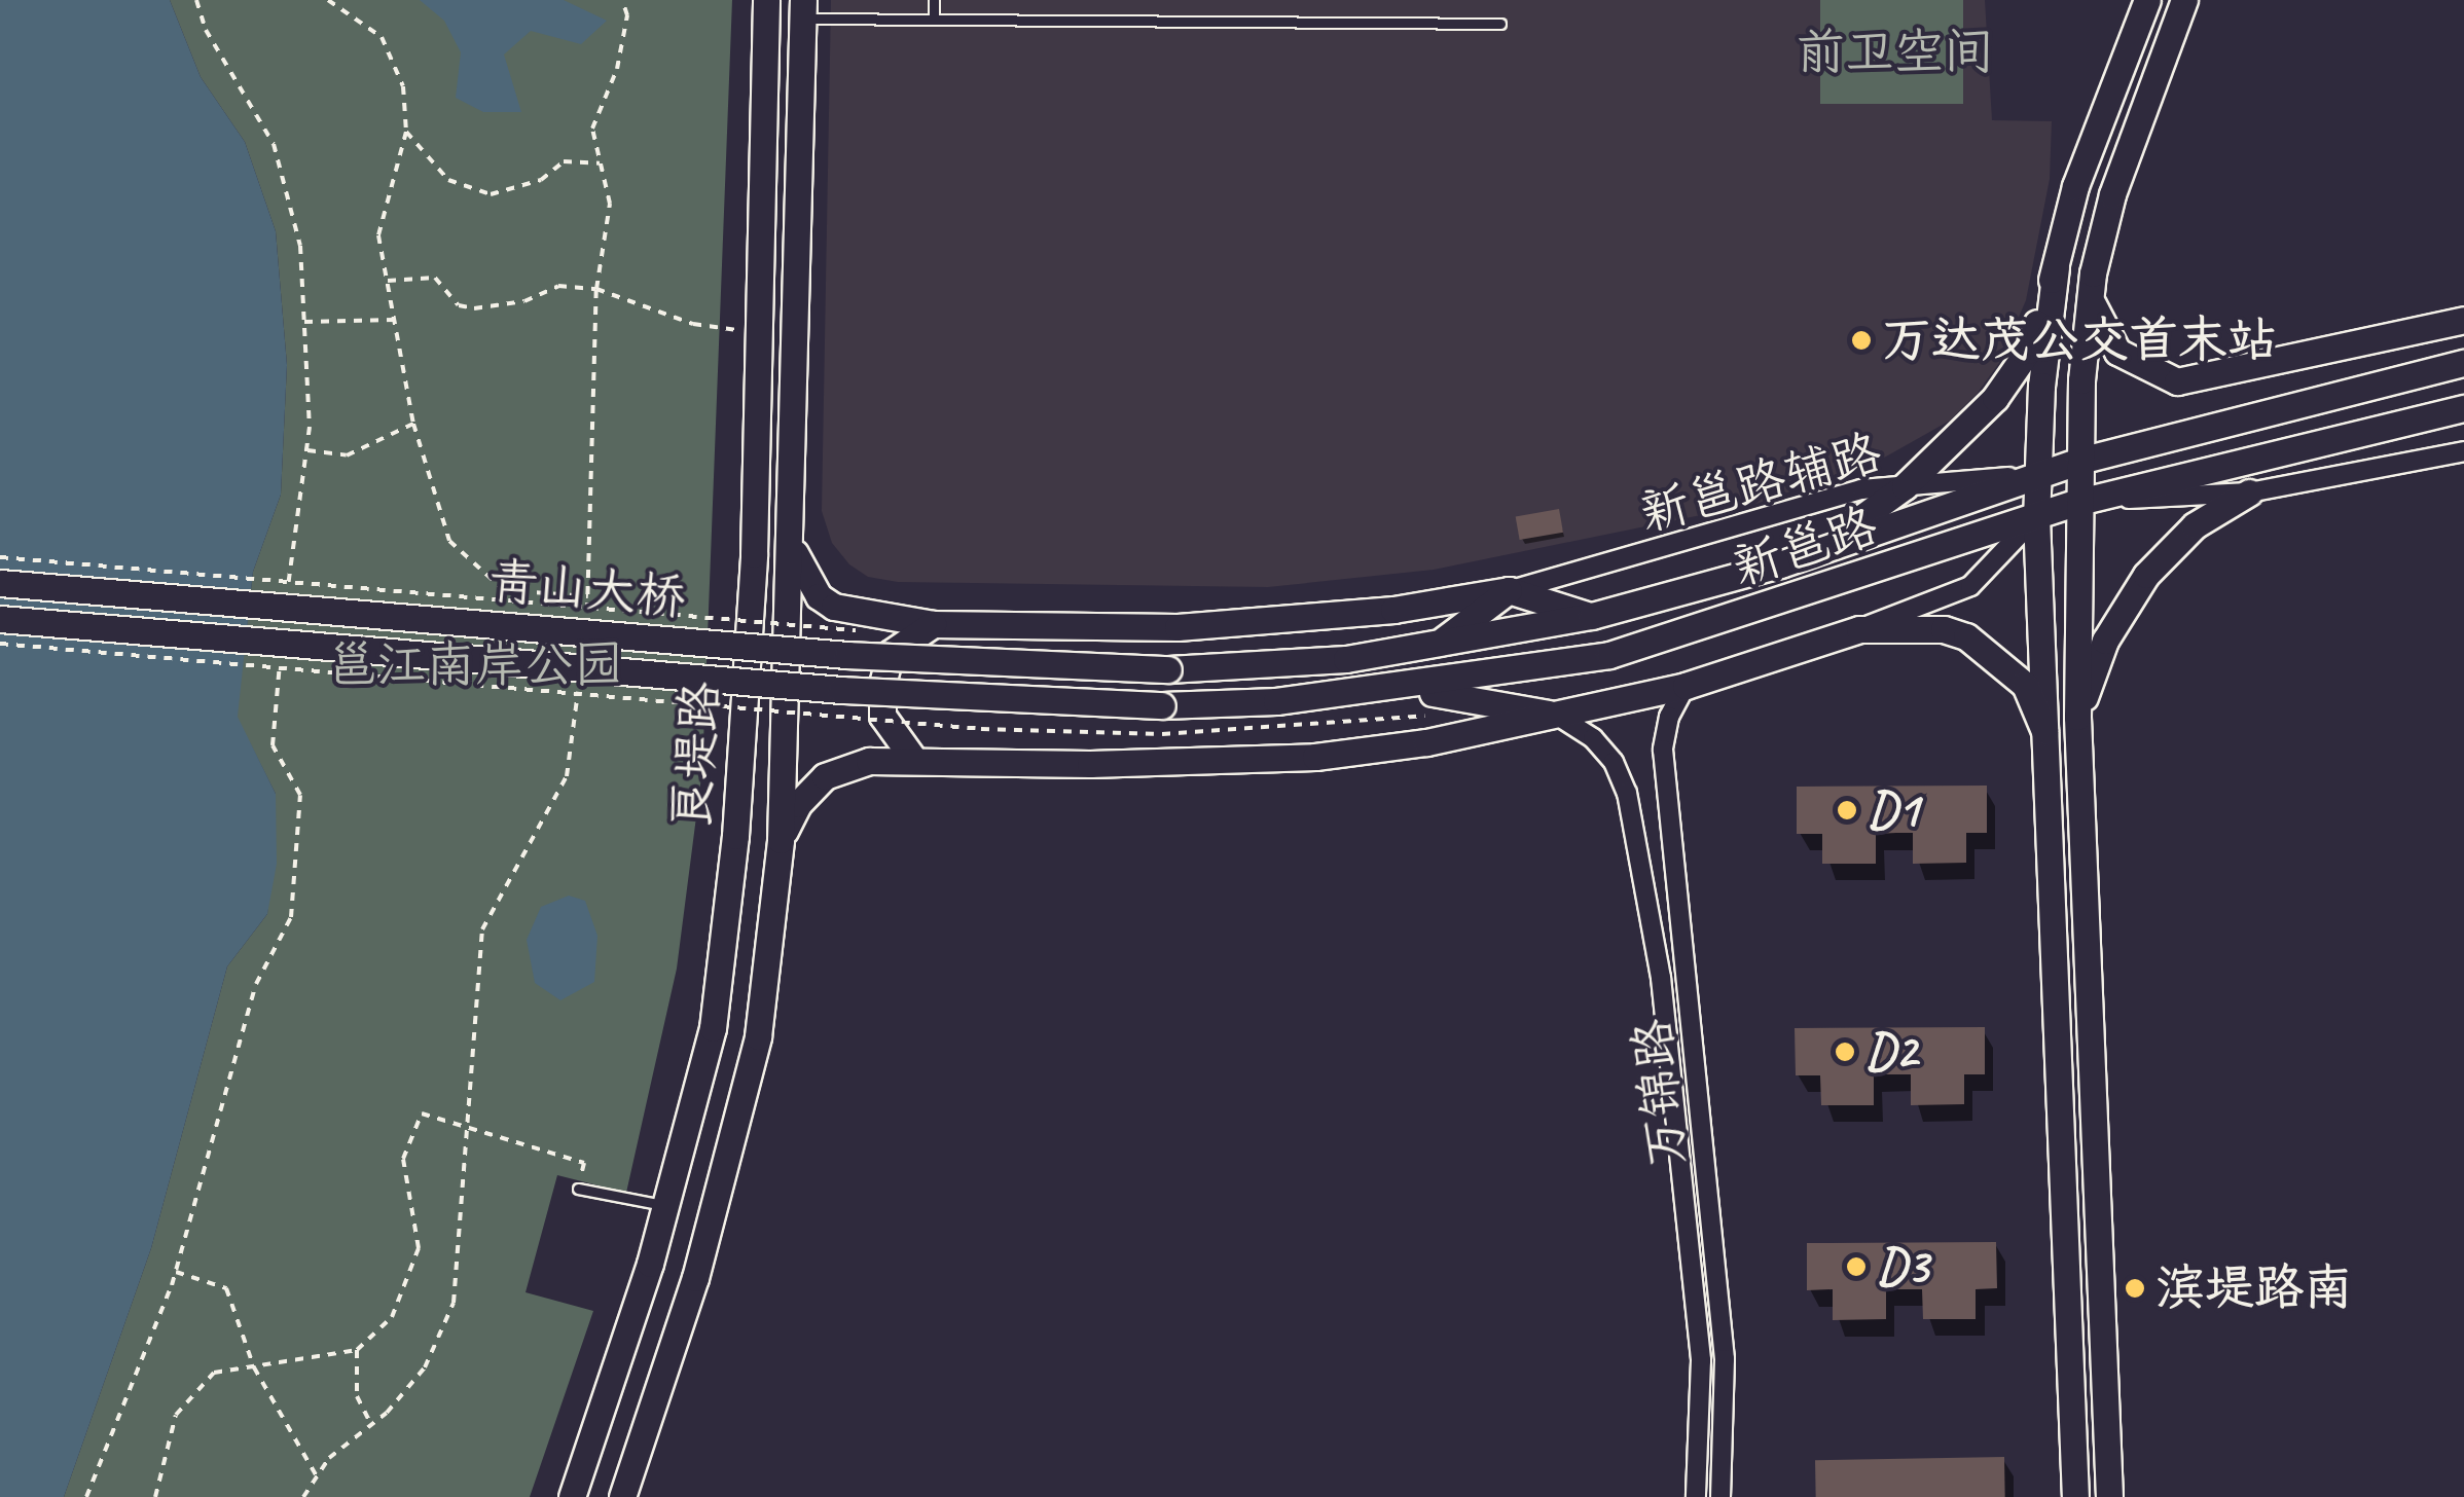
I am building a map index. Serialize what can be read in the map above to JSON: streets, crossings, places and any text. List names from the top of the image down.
{
  "streets": {
    "main road": ["新邕路", "青山大桥", "良堤路"],
    "street": ["新邕路辅路", "万锦路"]
  },
  "crossings": [
    ["新邕路辅路", "新邕路"],
    ["新邕路", "青山大桥"]
  ],
  "parks": ["前卫空间", "邕江南岸公园"],
  "places": [
    "万达茂公交首末站",
    "D1",
    "D2",
    "D3",
    "滨堤路南"
  ]
}
